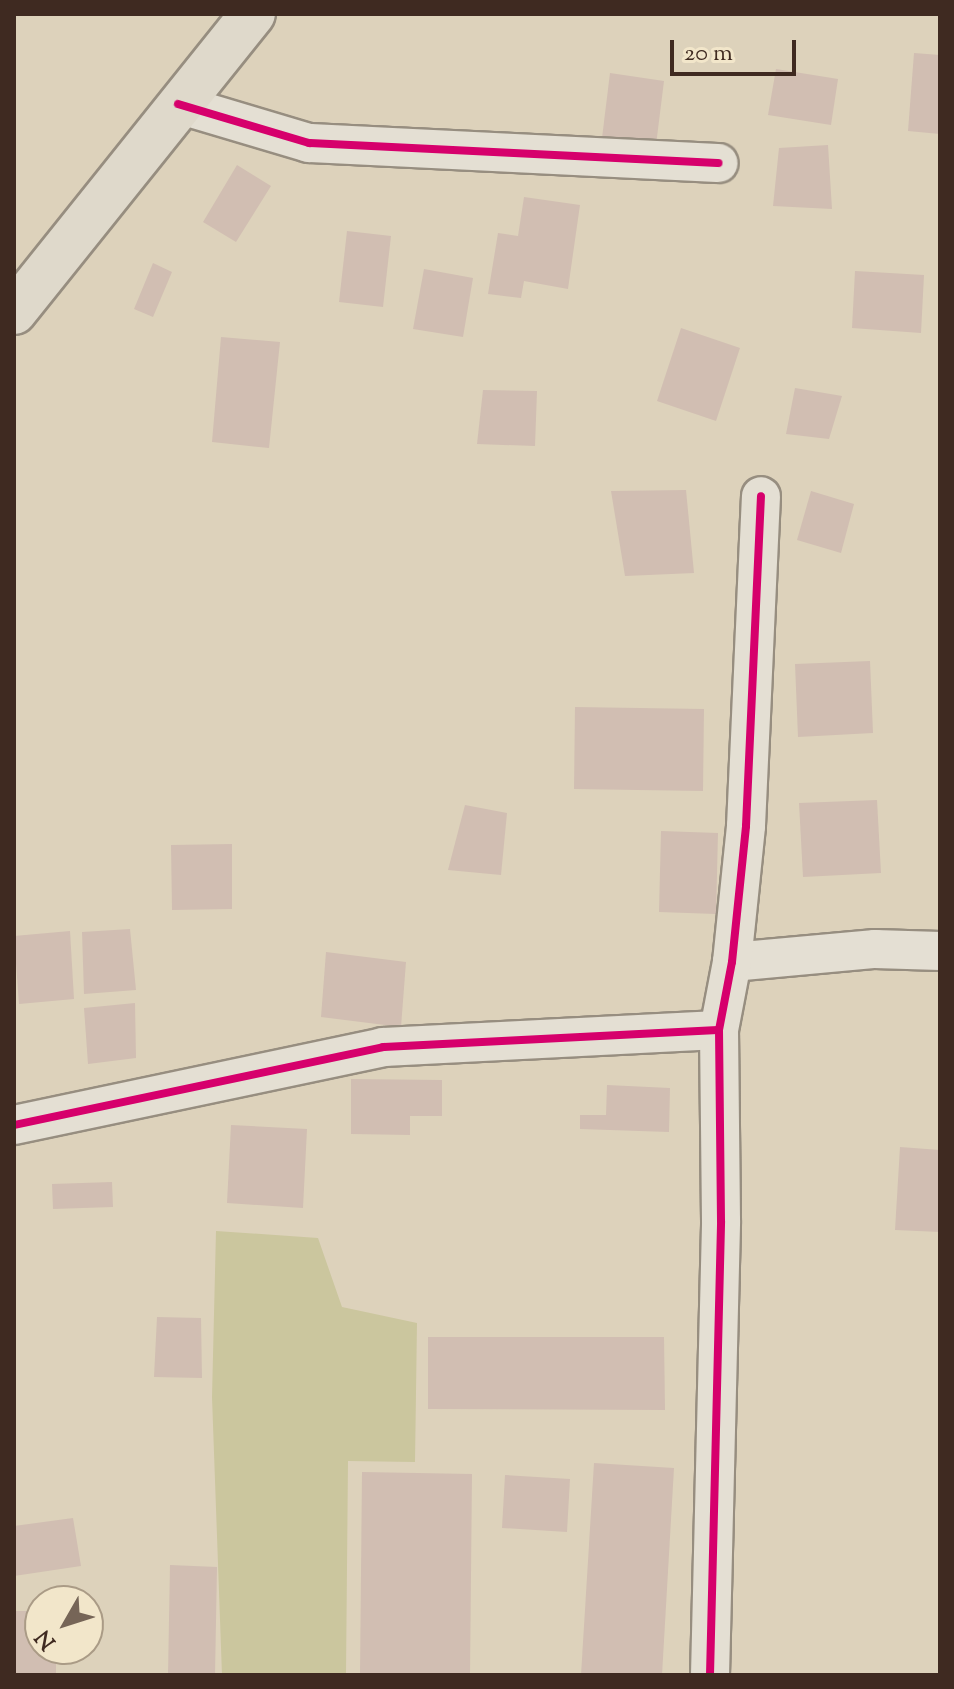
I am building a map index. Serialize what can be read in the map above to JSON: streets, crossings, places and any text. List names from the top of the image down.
{
  "scale_bar": "20 m",
  "north": "bottom left"
}
